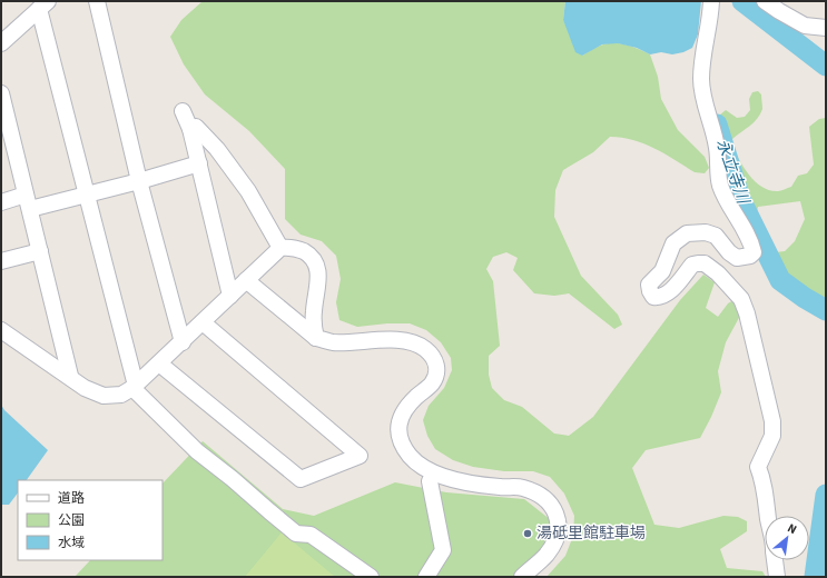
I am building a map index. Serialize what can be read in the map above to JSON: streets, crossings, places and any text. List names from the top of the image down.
{
  "water": ["永立寺川"],
  "places": ["湯砥里館駐車場"],
  "legend": ["道路", "公園", "水域"],
  "north": "top right"
}
